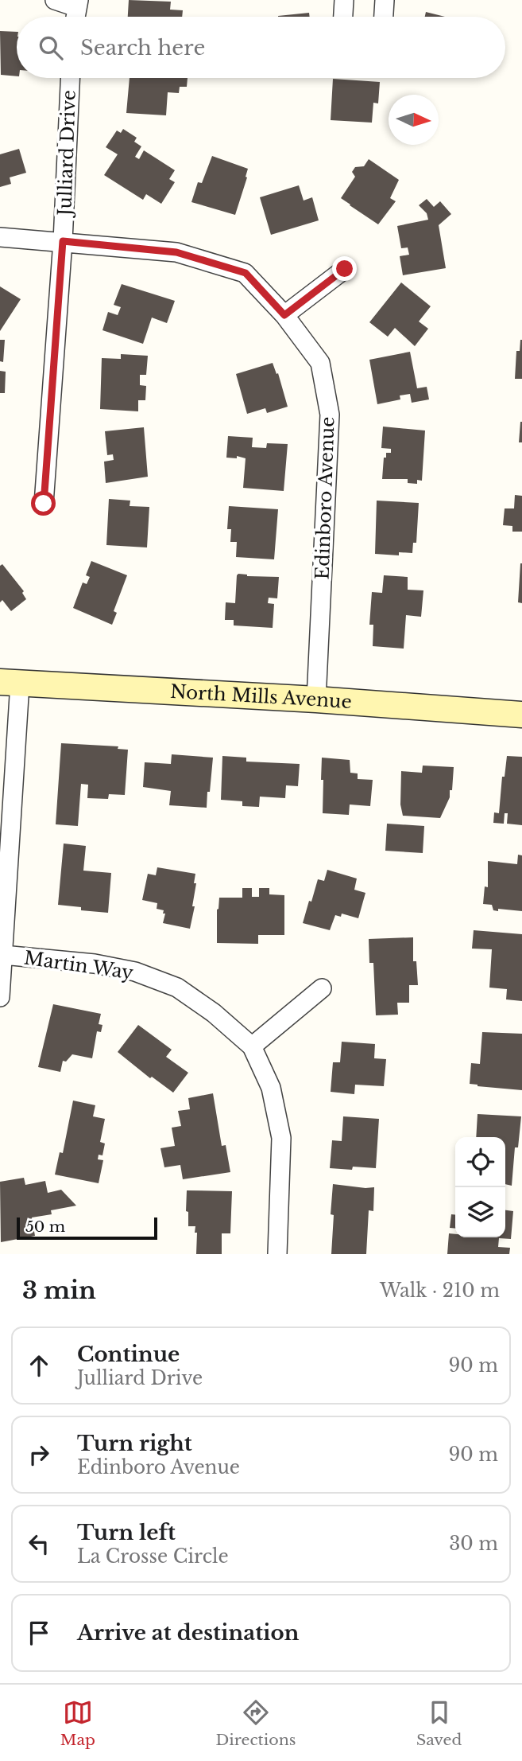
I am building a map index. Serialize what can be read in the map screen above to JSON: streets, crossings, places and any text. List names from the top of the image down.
{
  "streets": {
    "main road": ["North Mills Avenue"],
    "street": ["Julliard Drive", "Edinboro Avenue", "Martin Way"]
  },
  "crossings": [
    ["Julliard Drive", "Edinboro Avenue"],
    ["Edinboro Avenue", "North Mills Avenue"]
  ],
  "scale_bar": "50 m",
  "north": "right",
  "page": {
    "search": "Search here",
    "scale": "50 m",
    "heading": ["3 min", "Walk · 210 m"],
    "list": [
      ["Continue", "Julliard Drive", "90 m"],
      ["Turn right", "Edinboro Avenue", "90 m"],
      ["Turn left", "La Crosse Circle", "30 m"],
      "Arrive at destination"
    ],
    "nav": ["Map", "Directions", "Saved"]
  }
}
